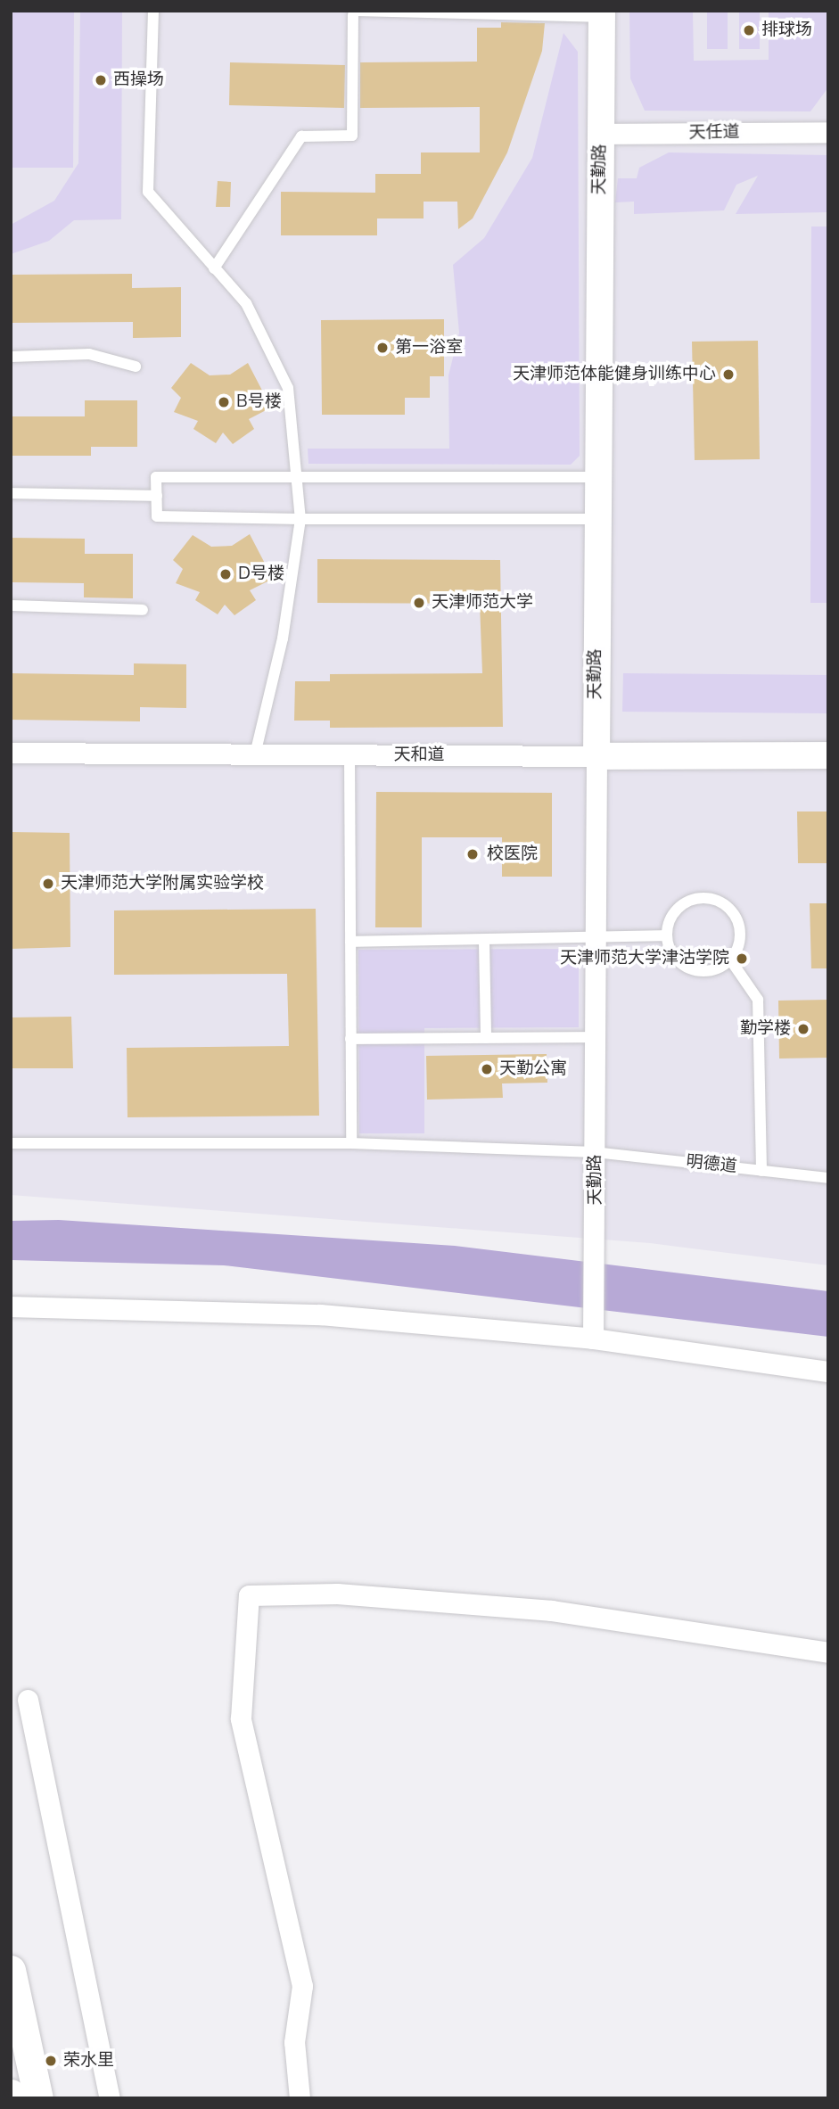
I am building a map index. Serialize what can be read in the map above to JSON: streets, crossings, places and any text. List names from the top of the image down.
{
  "streets": {
    "street": ["天任道", "天勤路", "天和道"],
    "lane": ["明德道"]
  },
  "crossings": [
    ["天任道", "天勤路"],
    ["天勤路", "天和道"],
    ["天勤路", "明德道"]
  ],
  "places": [
    "排球场",
    "西操场",
    "第一浴室",
    "天津师范体能健身训练中心",
    "B号楼",
    "D号楼",
    "天津师范大学",
    "校医院",
    "天津师范大学附属实验学校",
    "天津师范大学津沽学院",
    "勤学楼",
    "天勤公寓",
    "荣水里"
  ]
}
